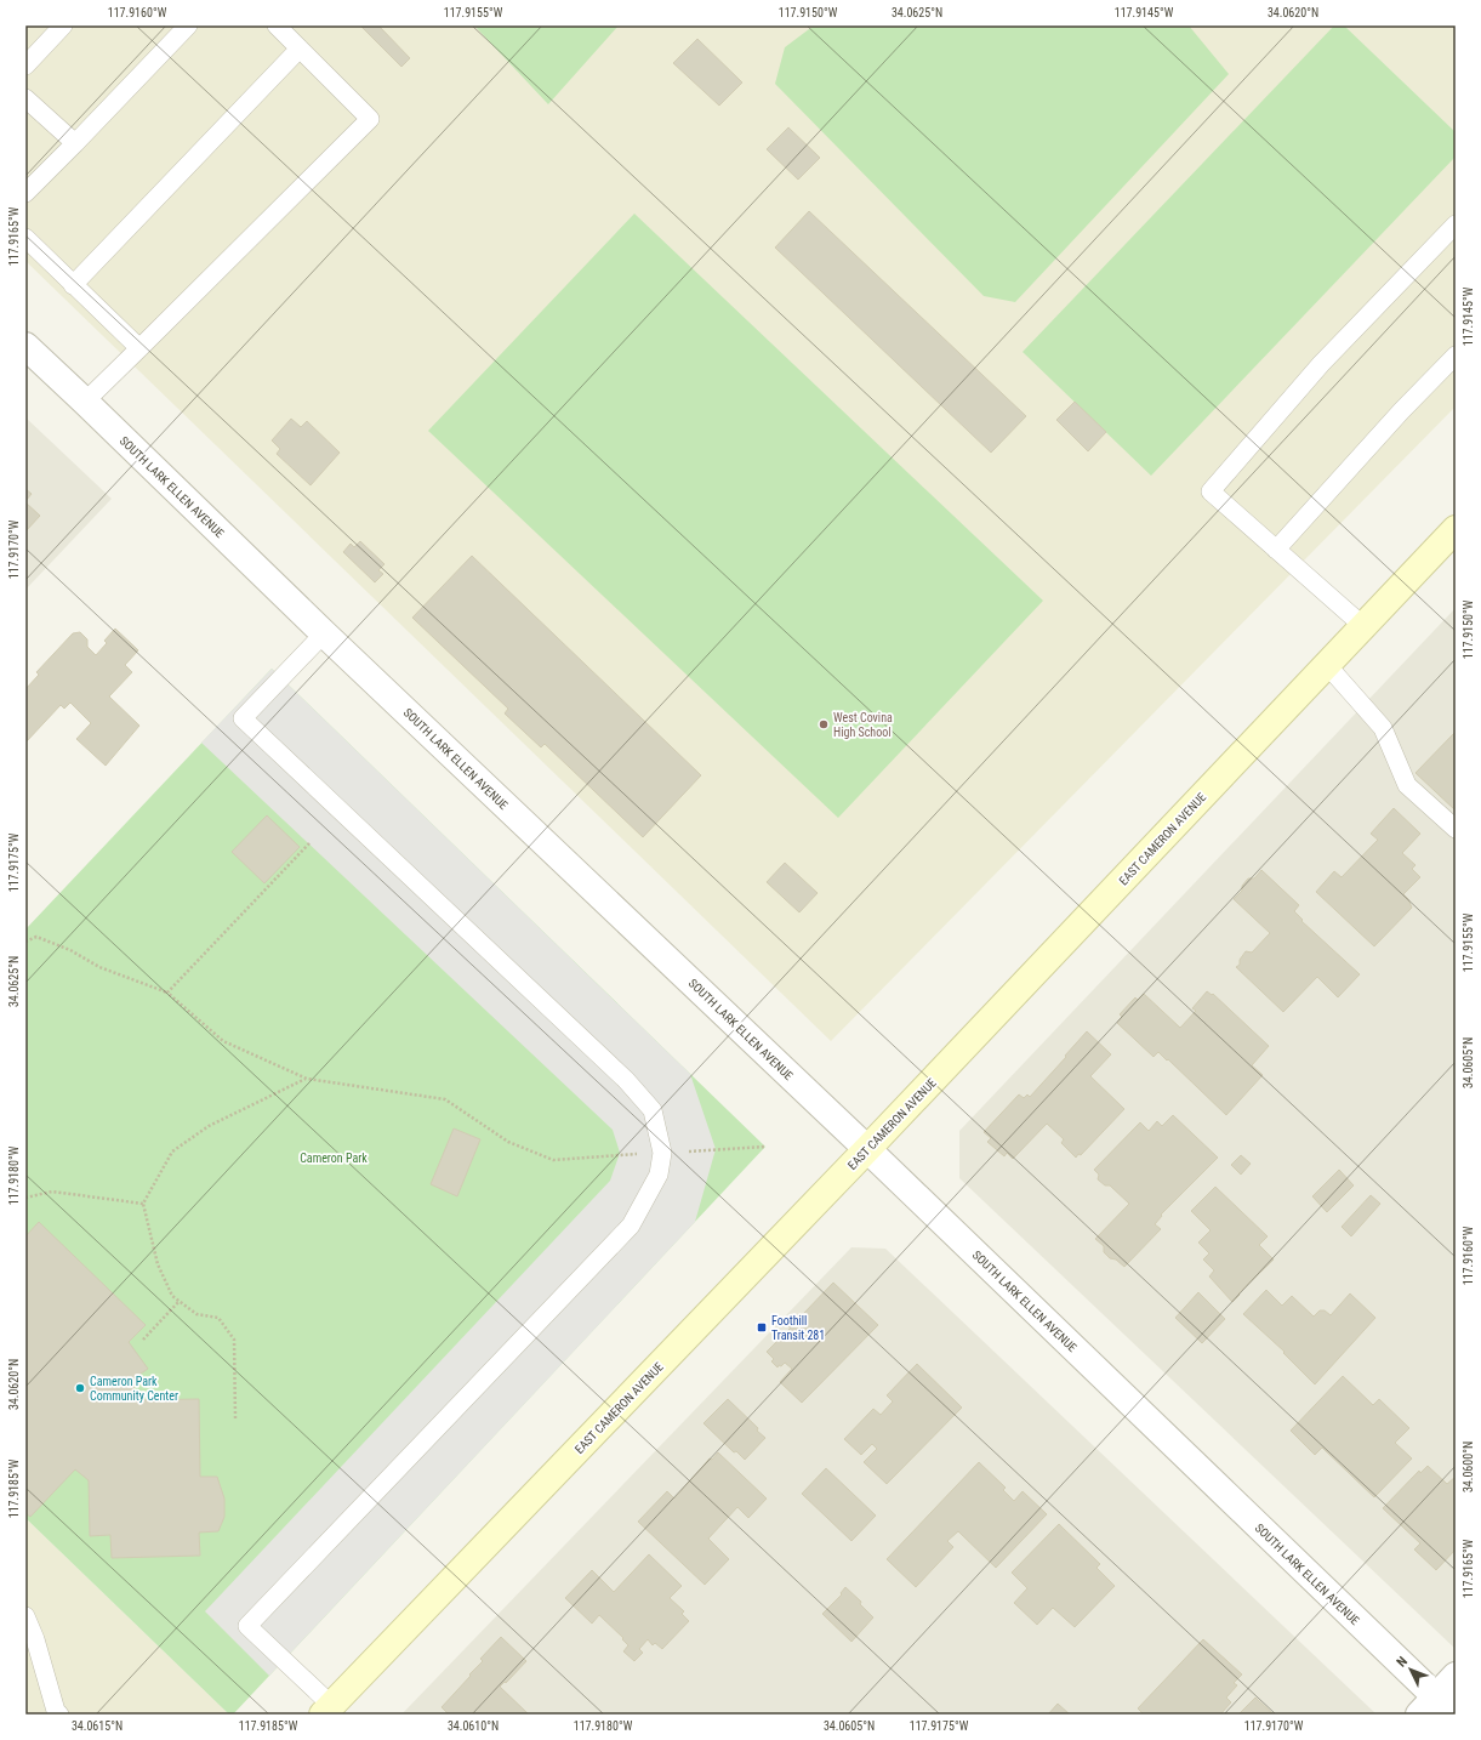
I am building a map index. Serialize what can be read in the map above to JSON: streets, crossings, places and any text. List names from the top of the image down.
{
  "streets": {
    "main road": ["EAST CAMERON AVENUE"],
    "street": ["SOUTH LARK ELLEN AVENUE"]
  },
  "crossings": [
    ["SOUTH LARK ELLEN AVENUE", "EAST CAMERON AVENUE"]
  ],
  "parks": ["Cameron Park"],
  "places": {
    "other": ["West Covina High School", "Cameron Park Community Center"],
    "transit": ["Foothill Transit 281"]
  },
  "north": "top left",
  "coordinates": [
    "117.9160°W",
    "117.9155°W",
    "117.9150°W",
    "34.0625°N",
    "117.9145°W",
    "34.0620°N",
    "117.9165°W",
    "117.9170°W",
    "117.9175°W",
    "34.0605°N",
    "117.9180°W",
    "34.0600°N",
    "117.9185°W",
    "34.0615°N",
    "34.0610°N"
  ]
}
